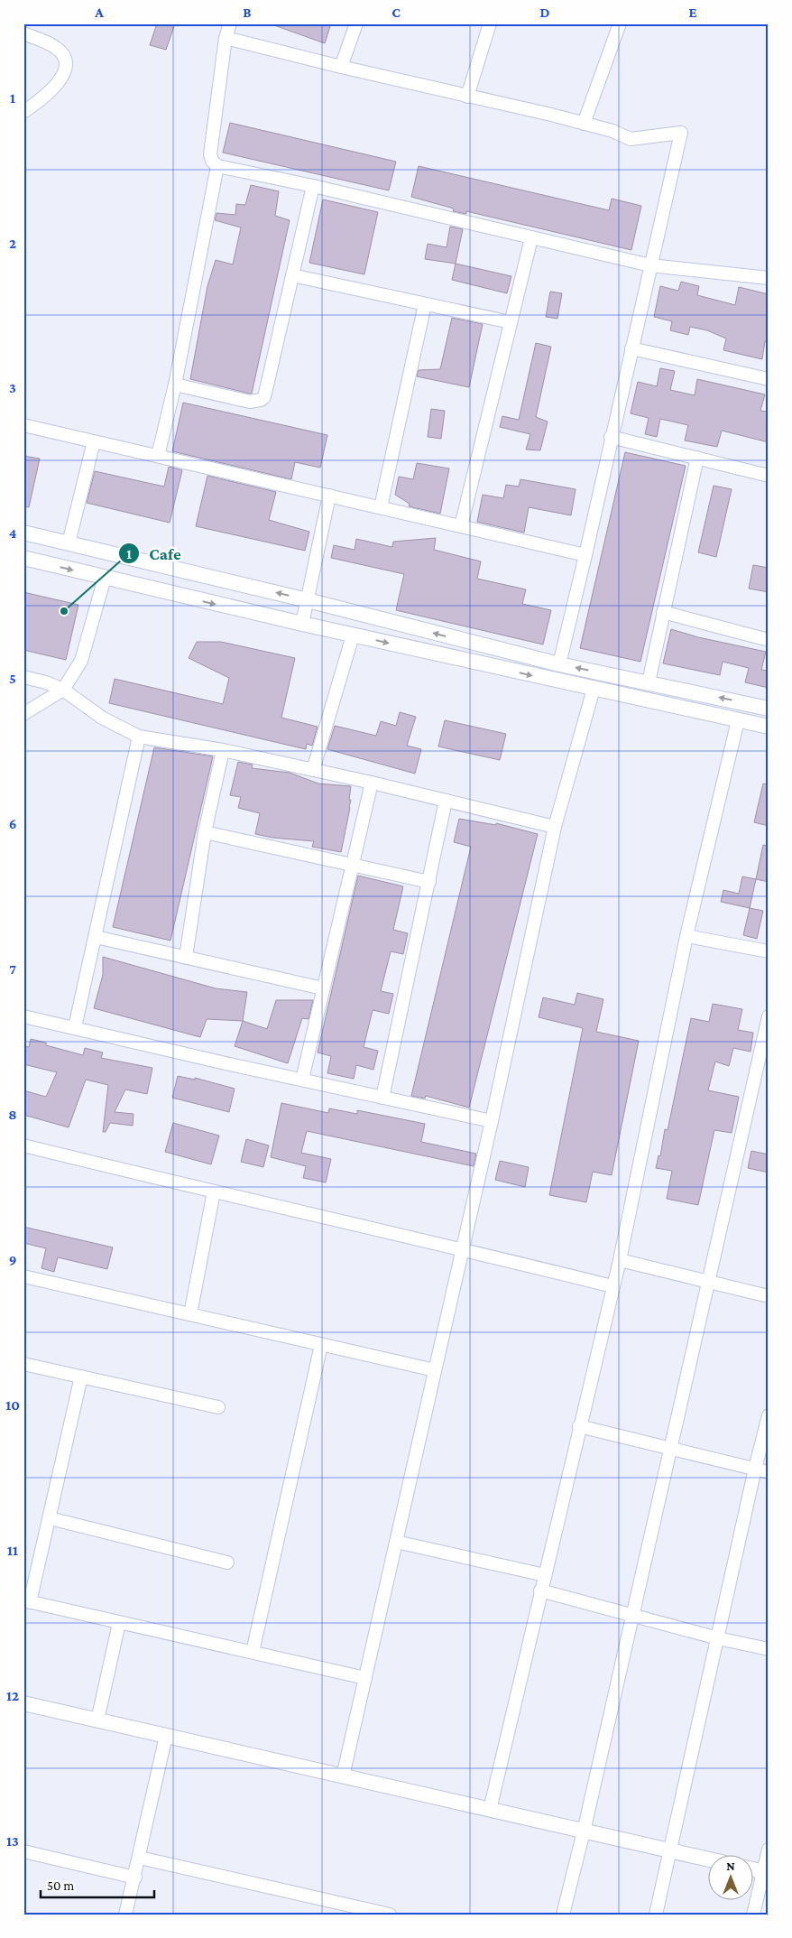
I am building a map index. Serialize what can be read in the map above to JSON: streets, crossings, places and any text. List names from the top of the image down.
{
  "places": ["Cafe"],
  "scale_bar": "50 m",
  "north": "top",
  "grid": {
    "columns": [
      "A",
      "B",
      "C",
      "D",
      "E"
    ],
    "rows": [
      "1",
      "2",
      "3",
      "4",
      "5",
      "6",
      "7",
      "8",
      "9",
      "10",
      "11",
      "12",
      "13"
    ]
  }
}
